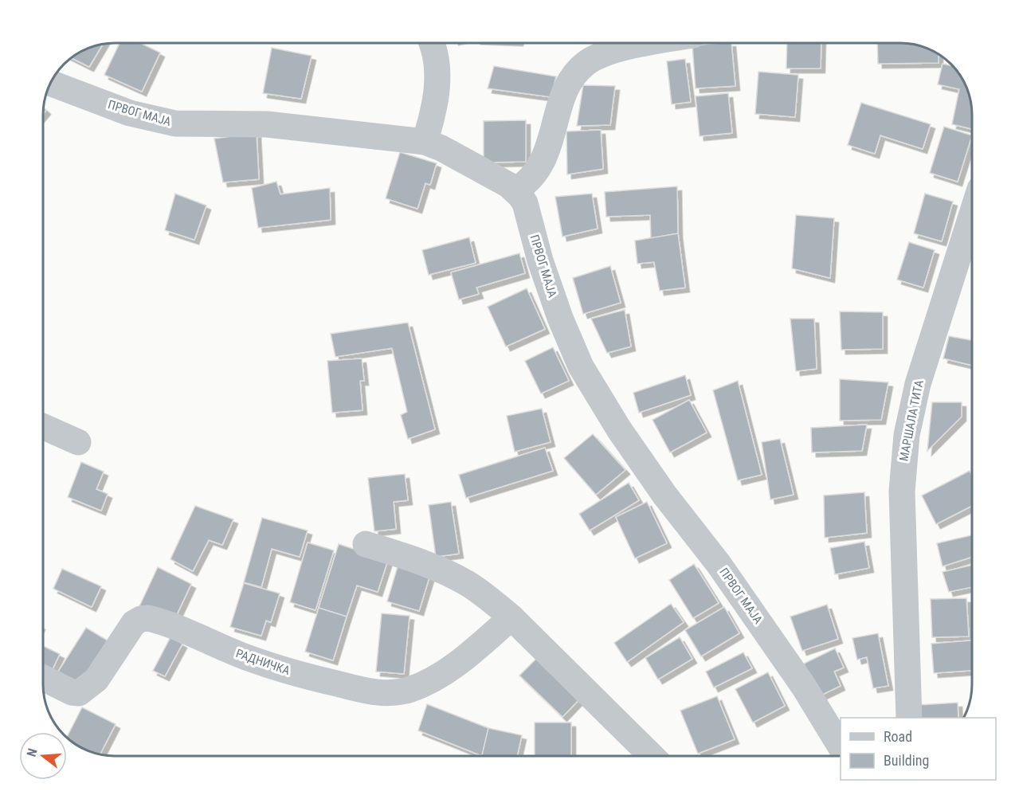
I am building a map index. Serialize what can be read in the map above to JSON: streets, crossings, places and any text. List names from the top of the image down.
{
  "streets": {
    "street": ["ПРВОГ МАЈА", "МАРШАЛА ТИТА", "РАДНИЧКА"]
  },
  "legend": ["Road", "Building"],
  "north": "left"
}
